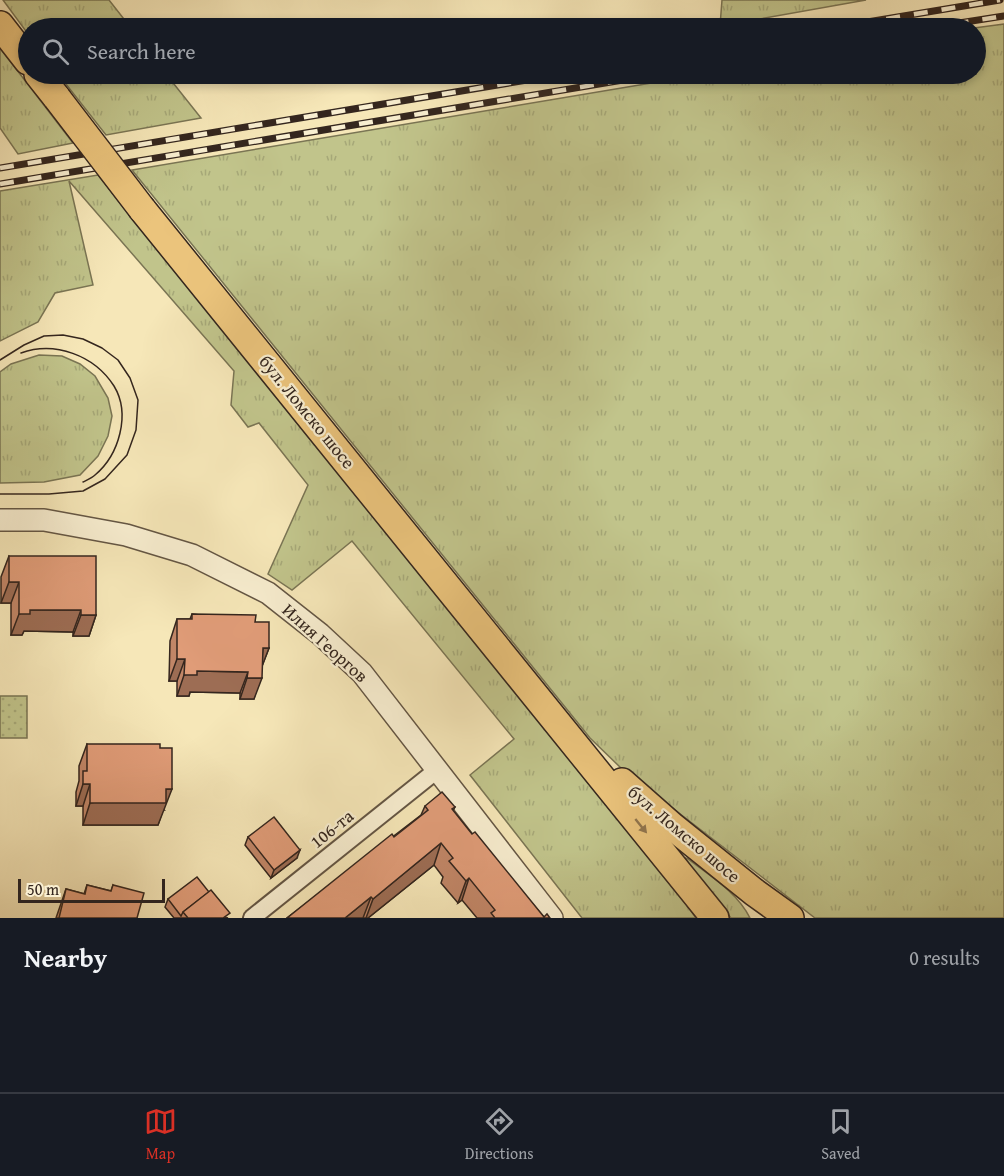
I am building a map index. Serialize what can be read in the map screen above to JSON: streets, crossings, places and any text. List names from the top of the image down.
{
  "streets": {
    "main road": ["бул. Ломско шосе"],
    "street": ["Илия Георгов", "106-та"]
  },
  "crossings": [
    ["Илия Георгов", "106-та"]
  ],
  "scale_bar": "50 m",
  "page": {
    "search": "Search here",
    "scale": "50 m",
    "heading": ["Nearby", "0 results"],
    "nav": ["Map", "Directions", "Saved"]
  }
}
